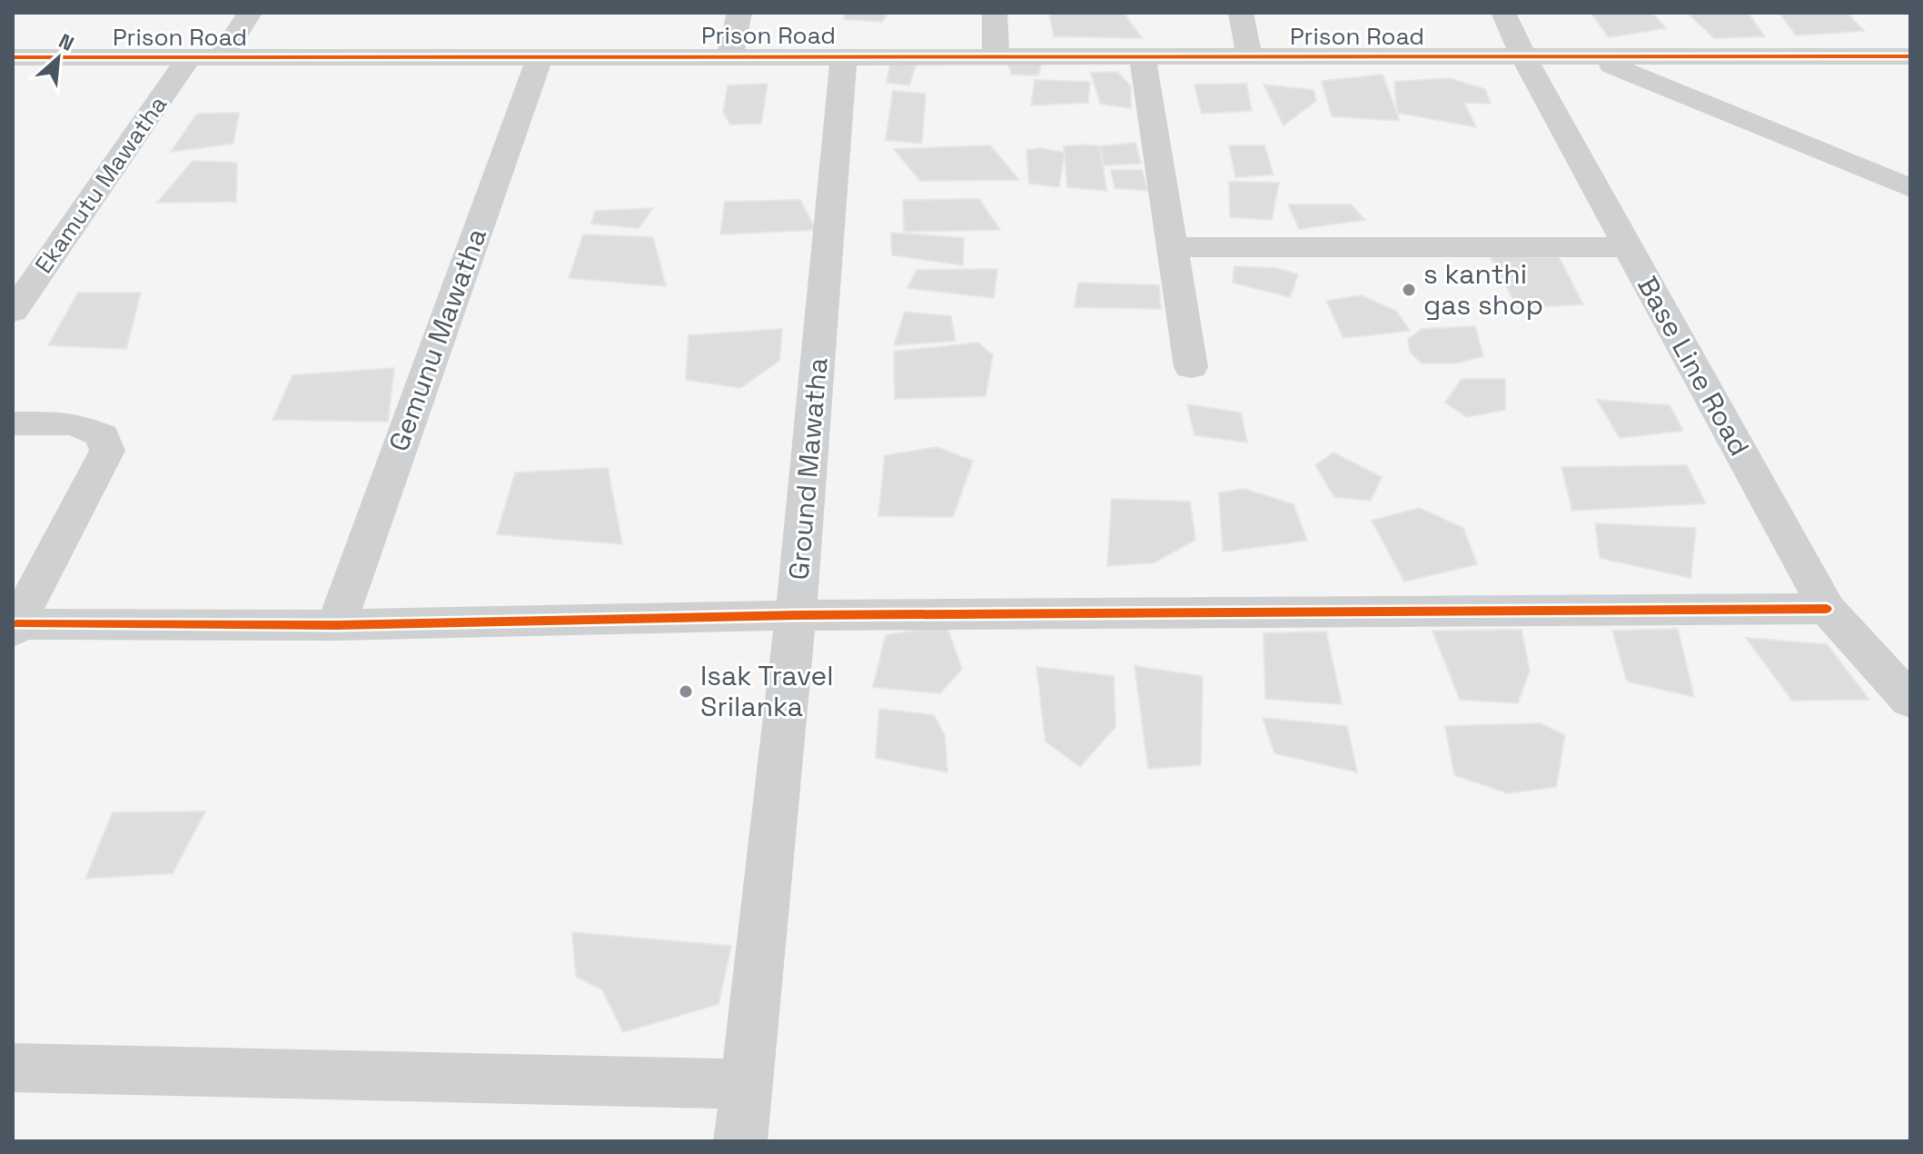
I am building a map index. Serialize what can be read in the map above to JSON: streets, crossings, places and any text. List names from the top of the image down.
{
  "streets": {
    "street": [
      "Prison Road",
      "Ekamutu Mawatha",
      "Gemunu Mawatha",
      "Base Line Road",
      "Ground Mawatha"
    ]
  },
  "crossings": [
    ["Prison Road", "Ekamutu Mawatha"],
    ["Prison Road", "Gemunu Mawatha"],
    ["Prison Road", "Base Line Road"],
    ["Prison Road", "Ground Mawatha"]
  ],
  "places": ["s kanthi gas shop", "Isak Travel Srilanka"],
  "north": "top right"
}
